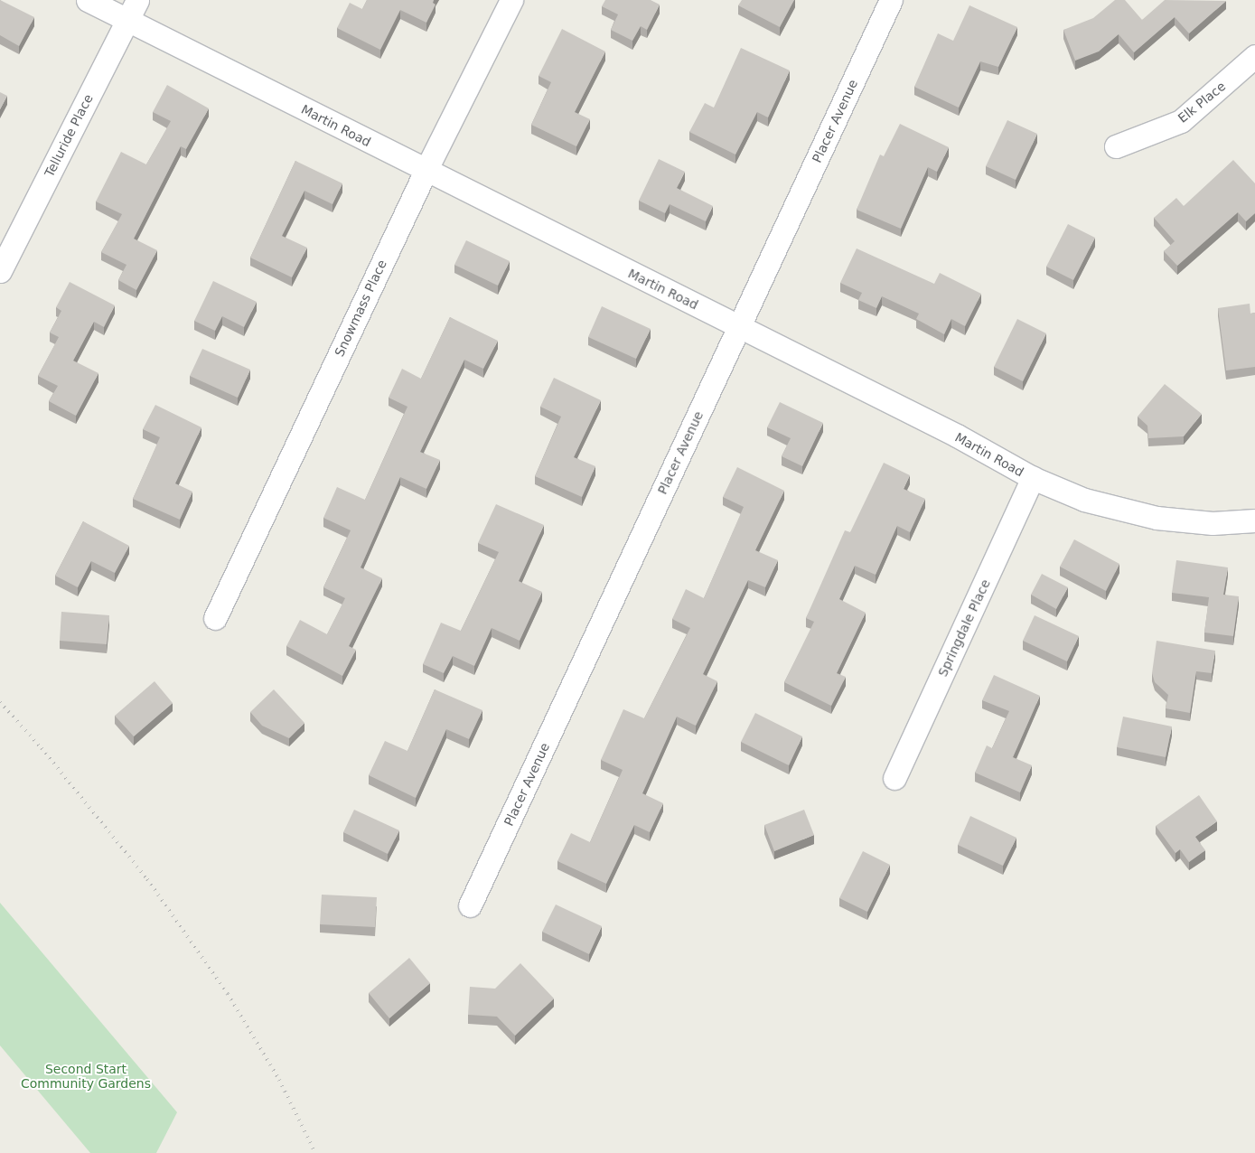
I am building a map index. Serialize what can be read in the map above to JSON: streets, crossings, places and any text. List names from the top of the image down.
{
  "streets": {
    "street": [
      "Elk Place",
      "Placer Avenue",
      "Martin Road",
      "Telluride Place",
      "Snowmass Place",
      "Springdale Place"
    ]
  },
  "crossings": [
    ["Placer Avenue", "Martin Road"],
    ["Martin Road", "Telluride Place"],
    ["Martin Road", "Snowmass Place"],
    ["Martin Road", "Springdale Place"]
  ],
  "parks": ["Second Start Community Gardens"]
}
